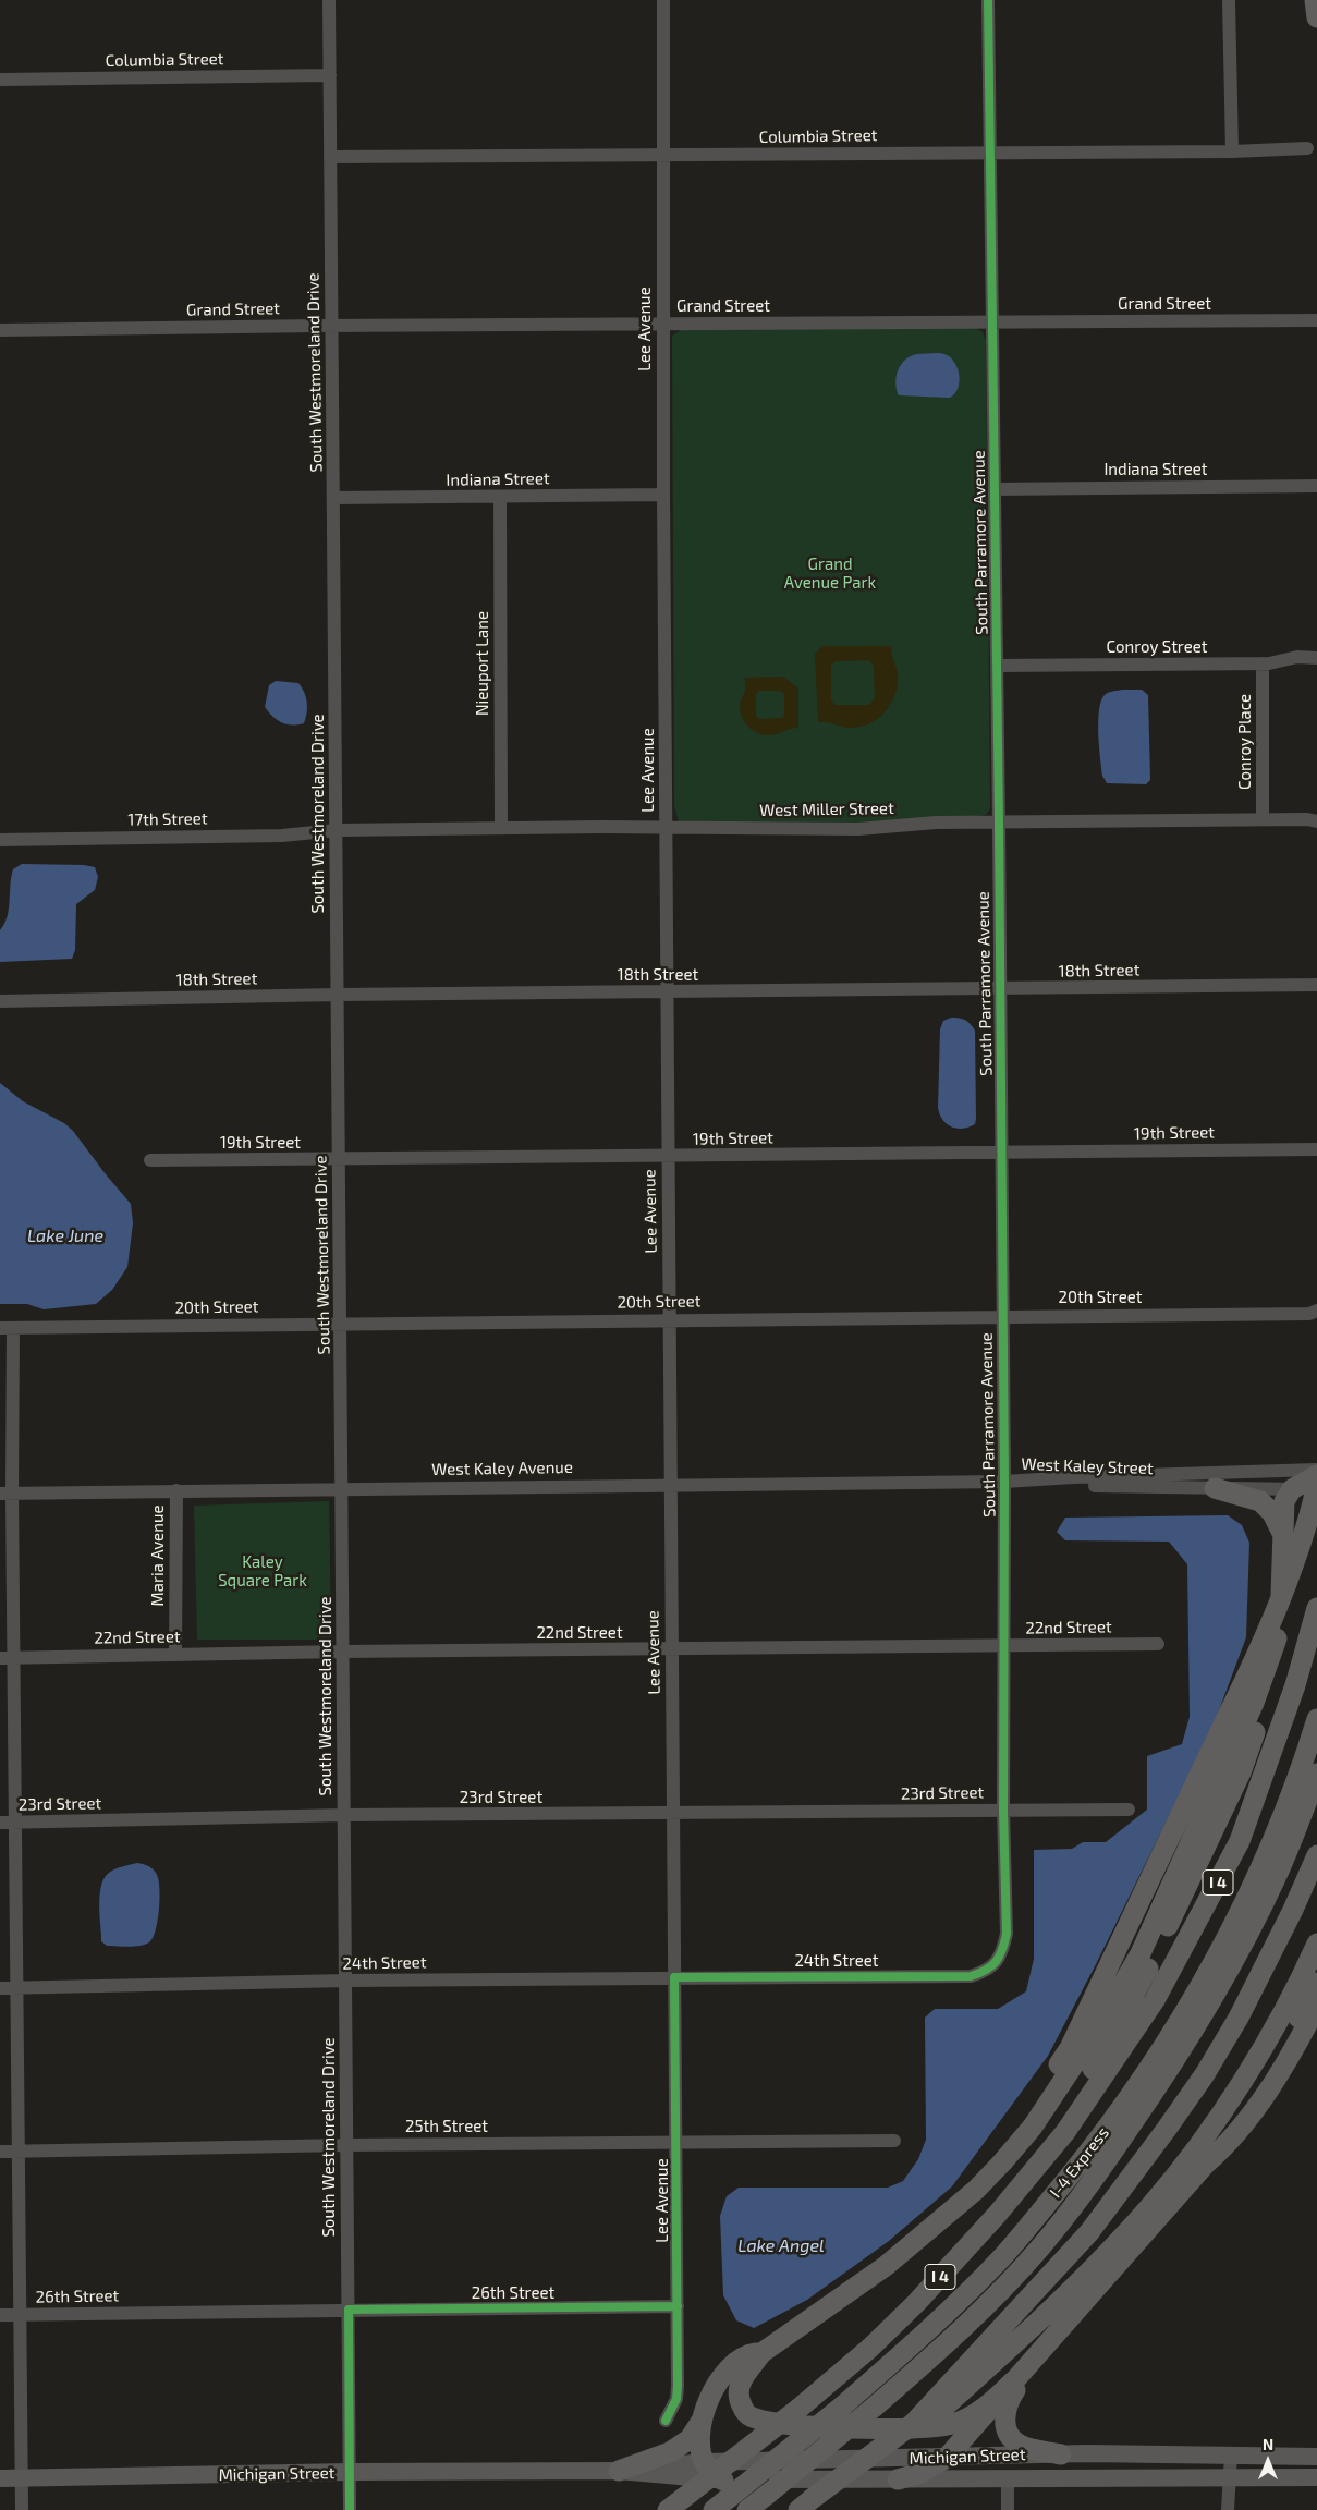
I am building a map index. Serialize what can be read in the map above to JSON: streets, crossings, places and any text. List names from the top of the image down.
{
  "streets": {
    "highway": ["I 4", "I-4 Express"],
    "main road": ["Michigan Street"],
    "street": [
      "Columbia Street",
      "Grand Street",
      "Lee Avenue",
      "South Westmoreland Drive",
      "Indiana Street",
      "South Parramore Avenue",
      "Conroy Street",
      "Nieuport Lane",
      "Conroy Place",
      "West Miller Street",
      "17th Street",
      "18th Street",
      "19th Street",
      "20th Street",
      "West Kaley Street",
      "West Kaley Avenue",
      "Maria Avenue",
      "22nd Street",
      "23rd Street",
      "24th Street",
      "25th Street",
      "26th Street"
    ]
  },
  "crossings": [
    ["Columbia Street", "Lee Avenue"],
    ["Columbia Street", "South Westmoreland Drive"],
    ["Columbia Street", "South Parramore Avenue"],
    ["Grand Street", "Lee Avenue"],
    ["Grand Street", "South Westmoreland Drive"],
    ["Grand Street", "South Parramore Avenue"],
    ["Lee Avenue", "Indiana Street"],
    ["Lee Avenue", "West Miller Street"],
    ["Lee Avenue", "18th Street"],
    ["Lee Avenue", "19th Street"],
    ["Lee Avenue", "20th Street"],
    ["Lee Avenue", "West Kaley Avenue"],
    ["Lee Avenue", "22nd Street"],
    ["Lee Avenue", "23rd Street"],
    ["Lee Avenue", "24th Street"],
    ["Lee Avenue", "25th Street"],
    ["Lee Avenue", "26th Street"],
    ["South Westmoreland Drive", "Indiana Street"],
    ["South Westmoreland Drive", "West Miller Street"],
    ["South Westmoreland Drive", "17th Street"],
    ["South Westmoreland Drive", "18th Street"],
    ["South Westmoreland Drive", "19th Street"],
    ["South Westmoreland Drive", "20th Street"],
    ["South Westmoreland Drive", "West Kaley Avenue"],
    ["South Westmoreland Drive", "22nd Street"],
    ["South Westmoreland Drive", "23rd Street"],
    ["South Westmoreland Drive", "24th Street"],
    ["South Westmoreland Drive", "25th Street"],
    ["South Westmoreland Drive", "26th Street"],
    ["South Westmoreland Drive", "Michigan Street"],
    ["Indiana Street", "South Parramore Avenue"],
    ["Indiana Street", "Nieuport Lane"],
    ["South Parramore Avenue", "Conroy Street"],
    ["South Parramore Avenue", "West Miller Street"],
    ["South Parramore Avenue", "18th Street"],
    ["South Parramore Avenue", "19th Street"],
    ["South Parramore Avenue", "20th Street"],
    ["South Parramore Avenue", "West Kaley Street"],
    ["South Parramore Avenue", "West Kaley Avenue"],
    ["South Parramore Avenue", "22nd Street"],
    ["South Parramore Avenue", "23rd Street"],
    ["South Parramore Avenue", "24th Street"],
    ["Conroy Street", "Conroy Place"],
    ["Nieuport Lane", "West Miller Street"],
    ["Conroy Place", "West Miller Street"],
    ["West Miller Street", "17th Street"],
    ["West Kaley Street", "West Kaley Avenue"],
    ["West Kaley Avenue", "Maria Avenue"],
    ["Maria Avenue", "22nd Street"],
    ["I-4 Express", "Michigan Street"]
  ],
  "water": ["Lake June", "Lake Angel"],
  "parks": ["Grand Avenue Park", "Kaley Square Park"],
  "north": "top"
}
